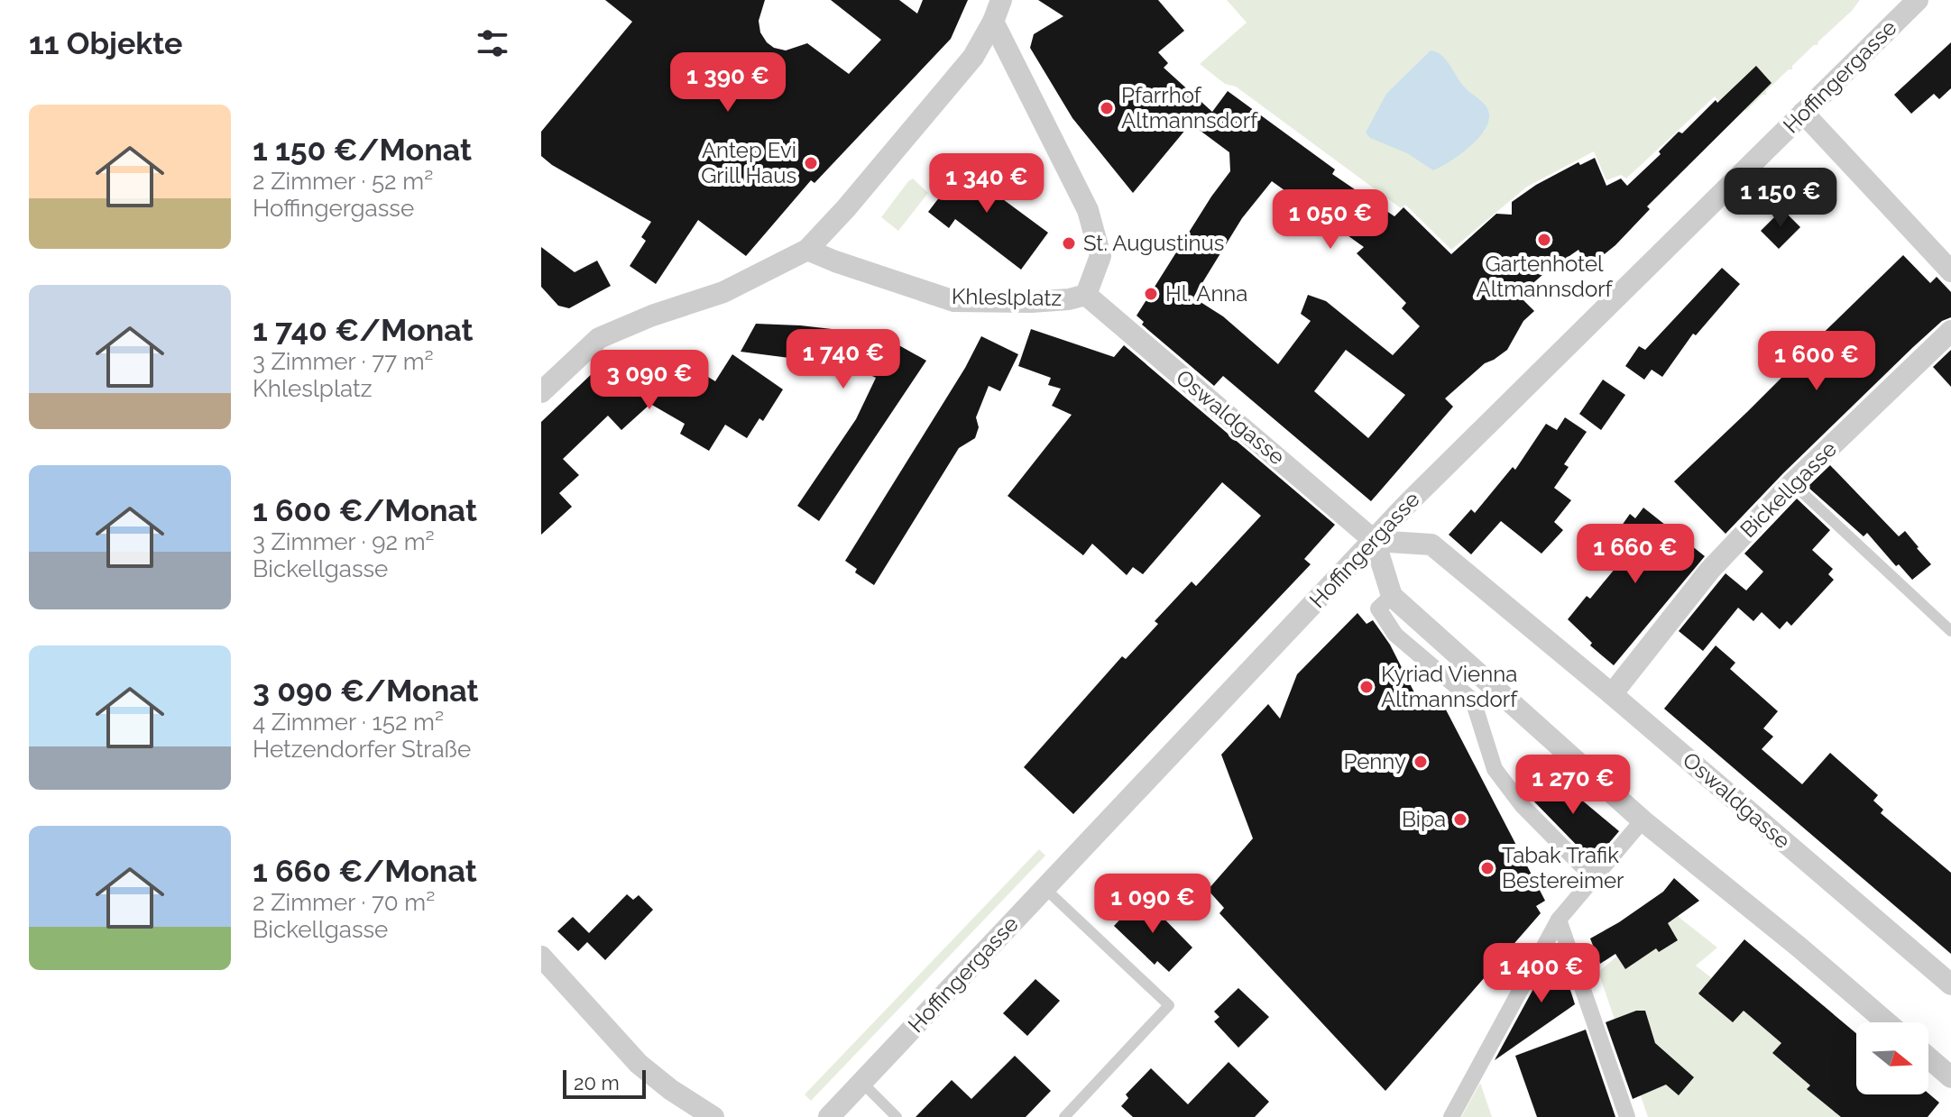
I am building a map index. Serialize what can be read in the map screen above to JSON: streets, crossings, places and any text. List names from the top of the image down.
{
  "streets": {
    "street": [
      "Hoffingergasse",
      "Khleslplatz",
      "Oswaldgasse",
      "Bickellgasse"
    ]
  },
  "crossings": [
    ["Hoffingergasse", "Oswaldgasse"],
    ["Khleslplatz", "Oswaldgasse"],
    ["Oswaldgasse", "Bickellgasse"]
  ],
  "places": [
    "Pfarrhof Altmannsdorf",
    "Antep Evi Grill Haus",
    "Gartenhotel Altmannsdorf",
    "St. Augustinus",
    "Hl. Anna",
    "Kyriad Vienna Altmannsdorf",
    "Penny",
    "Bipa",
    "Tabak Trafik Bestereimer"
  ],
  "scale_bar": "20 m",
  "north": "right",
  "page": {
    "heading": "11 Objekte",
    "price": [
      "1 390 €",
      "1 340 €",
      "1 150 €",
      "1 050 €",
      "1 740 €",
      "1 600 €",
      "3 090 €",
      "1 660 €",
      "1 270 €",
      "1 090 €",
      "1 400 €"
    ],
    "list": [
      {
        "name": "1 150 €/Monat",
        "note": "2 Zimmer · 52 m² · Hoffingergasse"
      },
      {
        "name": "1 740 €/Monat",
        "note": "3 Zimmer · 77 m² · Khleslplatz"
      },
      {
        "name": "1 600 €/Monat",
        "note": "3 Zimmer · 92 m² · Bickellgasse"
      },
      {
        "name": "3 090 €/Monat",
        "note": "4 Zimmer · 152 m² · Hetzendorfer Straße"
      },
      {
        "name": "1 660 €/Monat",
        "note": "2 Zimmer · 70 m² · Bickellgasse"
      }
    ],
    "scale": "20 m"
  }
}
